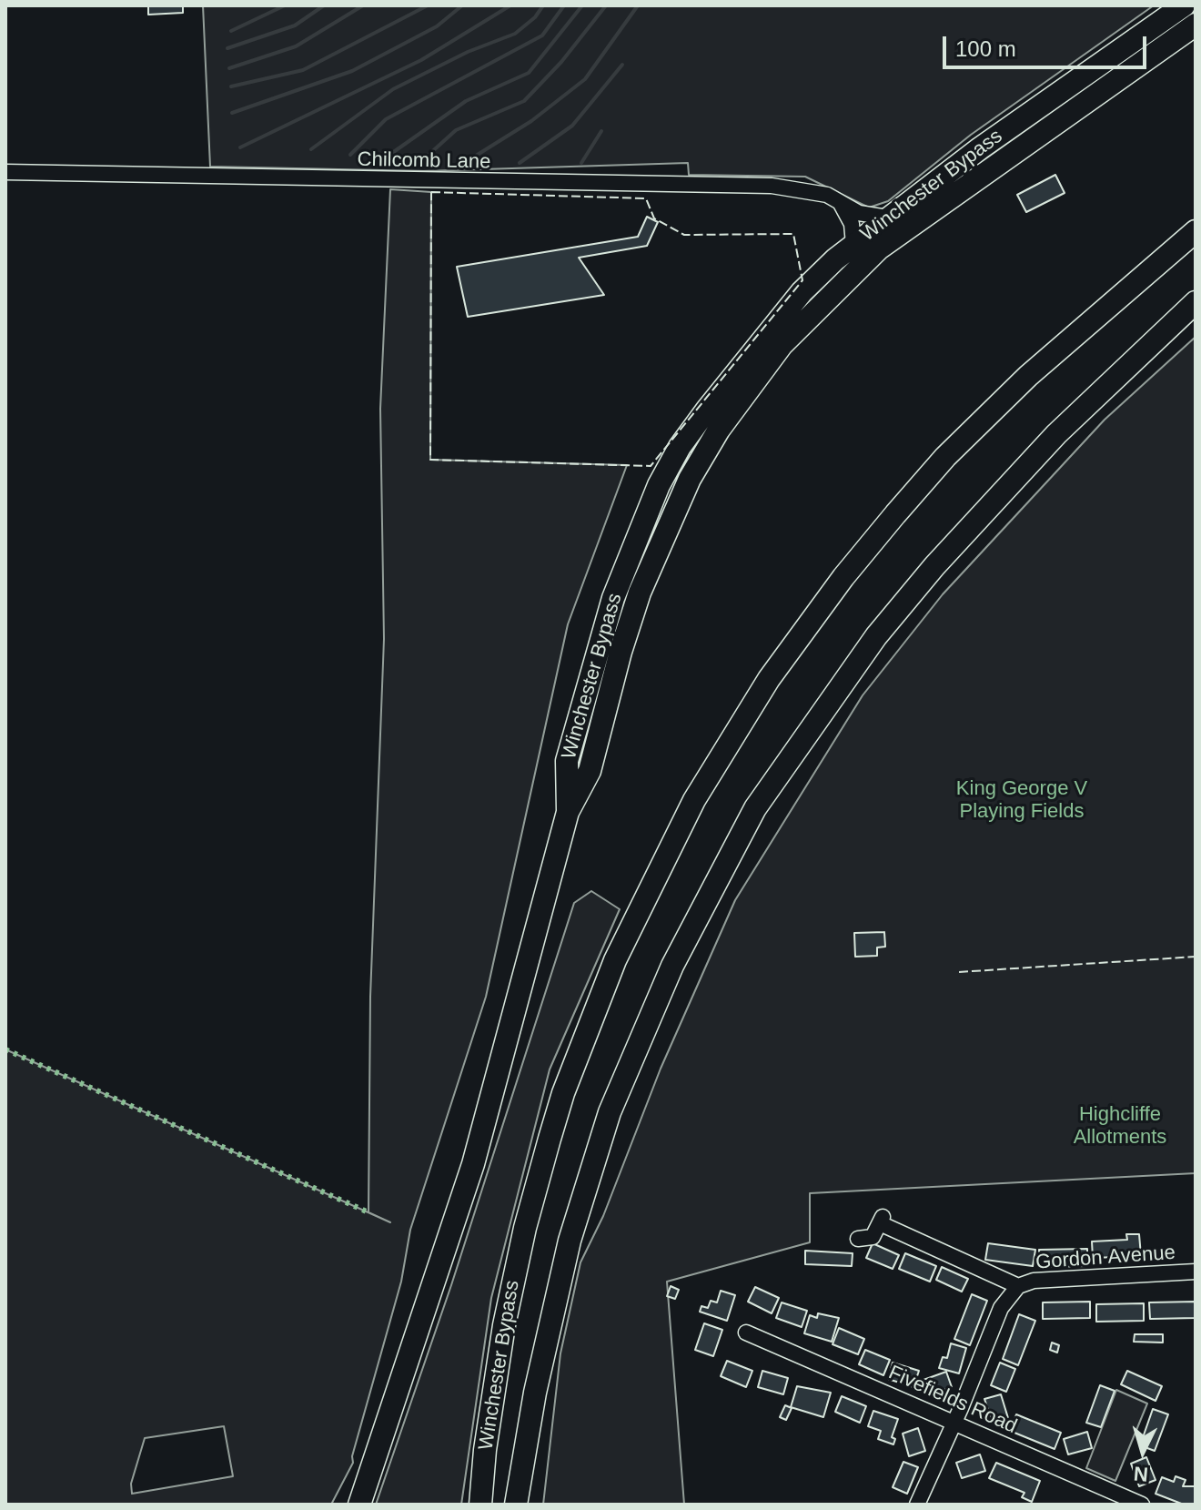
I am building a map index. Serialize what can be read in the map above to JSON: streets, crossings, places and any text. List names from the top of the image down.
{
  "streets": {
    "highway": ["Winchester Bypass"],
    "street": ["Chilcomb Lane", "Gordon Avenue", "Fivefields Road"]
  },
  "crossings": [
    ["Chilcomb Lane", "Winchester Bypass"],
    ["Gordon Avenue", "Fivefields Road"]
  ],
  "parks": ["King George V Playing Fields", "Highcliffe Allotments"],
  "scale_bar": "100 m",
  "north": "bottom"
}
